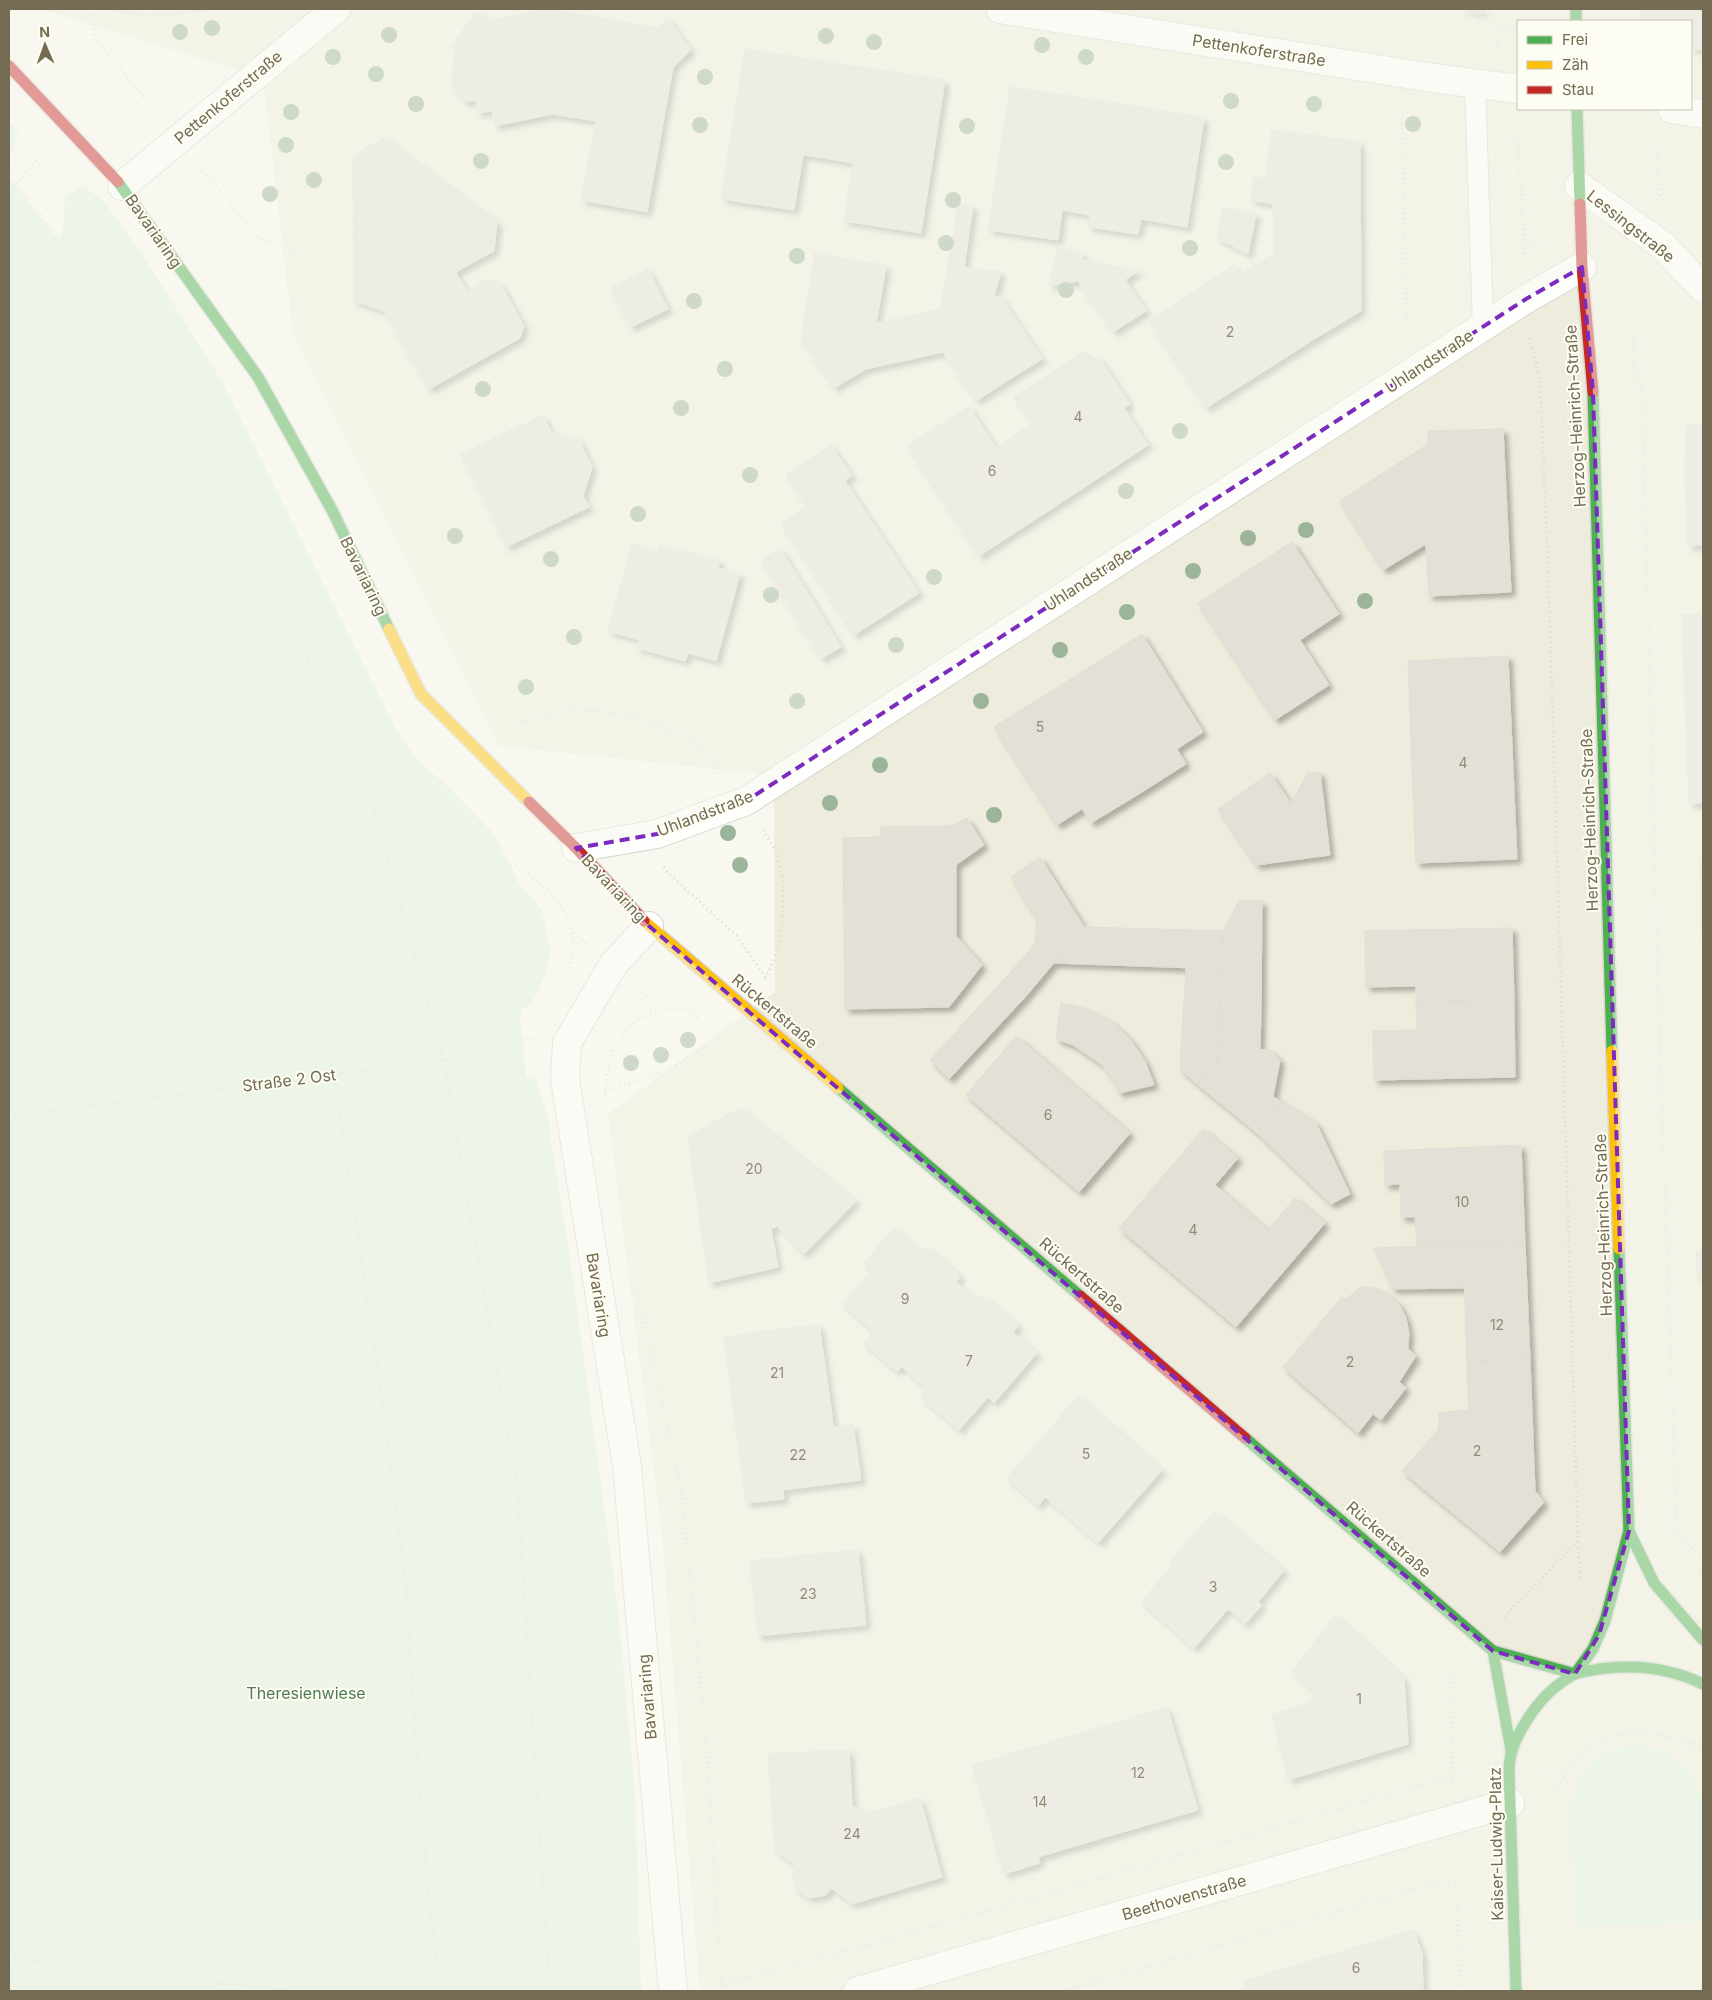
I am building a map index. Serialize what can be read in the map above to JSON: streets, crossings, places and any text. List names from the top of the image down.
{
  "streets": {
    "street": [
      "Pettenkoferstraße",
      "Lessingstraße",
      "Bavariaring",
      "Uhlandstraße",
      "Herzog-Heinrich-Straße",
      "Rückertstraße",
      "Kaiser-Ludwig-Platz",
      "Beethovenstraße"
    ],
    "path": ["Straße 2 Ost"]
  },
  "crossings": [
    ["Pettenkoferstraße", "Bavariaring"],
    ["Lessingstraße", "Herzog-Heinrich-Straße"],
    ["Bavariaring", "Uhlandstraße"],
    ["Bavariaring", "Rückertstraße"],
    ["Bavariaring", "Straße 2 Ost"],
    ["Uhlandstraße", "Herzog-Heinrich-Straße"],
    ["Herzog-Heinrich-Straße", "Rückertstraße"],
    ["Herzog-Heinrich-Straße", "Kaiser-Ludwig-Platz"],
    ["Rückertstraße", "Kaiser-Ludwig-Platz"],
    ["Kaiser-Ludwig-Platz", "Beethovenstraße"]
  ],
  "parks": ["Theresienwiese"],
  "house_numbers": [
    "2",
    "4",
    "6",
    "5",
    "4",
    "6",
    "20",
    "10",
    "4",
    "9",
    "12",
    "7",
    "2",
    "21",
    "2",
    "5",
    "22",
    "3",
    "23",
    "1",
    "12",
    "14",
    "24",
    "6"
  ],
  "legend": ["Frei", "Zäh", "Stau"],
  "north": "top"
}
